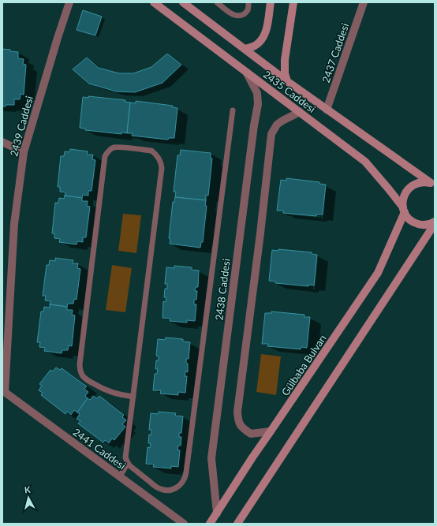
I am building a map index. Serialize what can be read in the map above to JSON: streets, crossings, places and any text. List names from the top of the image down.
{
  "streets": {
    "street": [
      "2437 Caddesi",
      "2435 Caddesi",
      "2439 Caddesi",
      "2438 Caddesi",
      "Gülbaba Bulvarı",
      "2441 Caddesi"
    ]
  },
  "crossings": [
    ["2437 Caddesi", "2435 Caddesi"],
    ["2435 Caddesi", "2438 Caddesi"],
    ["2435 Caddesi", "Gülbaba Bulvarı"],
    ["2439 Caddesi", "2441 Caddesi"],
    ["2438 Caddesi", "Gülbaba Bulvarı"]
  ],
  "north": "top"
}
